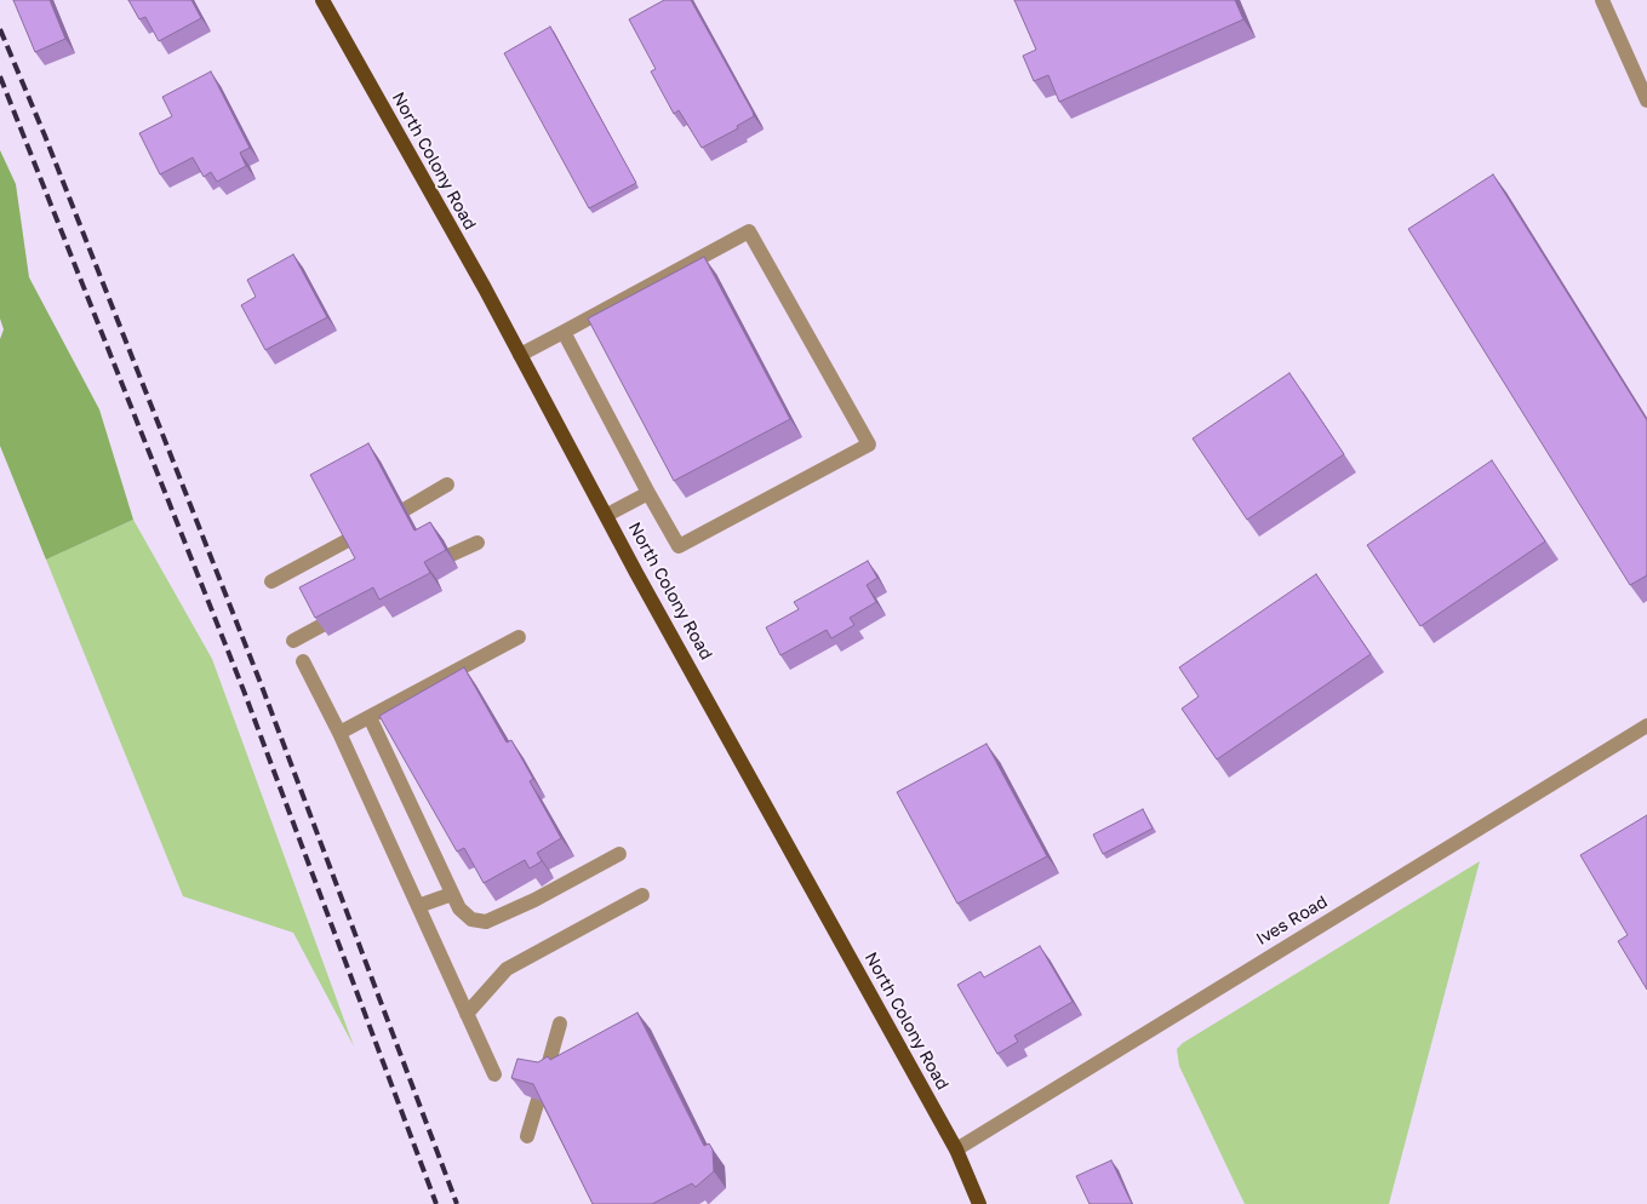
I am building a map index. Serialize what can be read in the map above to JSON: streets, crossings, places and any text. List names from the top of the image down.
{
  "streets": {
    "main road": ["North Colony Road"],
    "street": ["Ives Road"]
  },
  "crossings": [
    ["North Colony Road", "Ives Road"]
  ]
}
